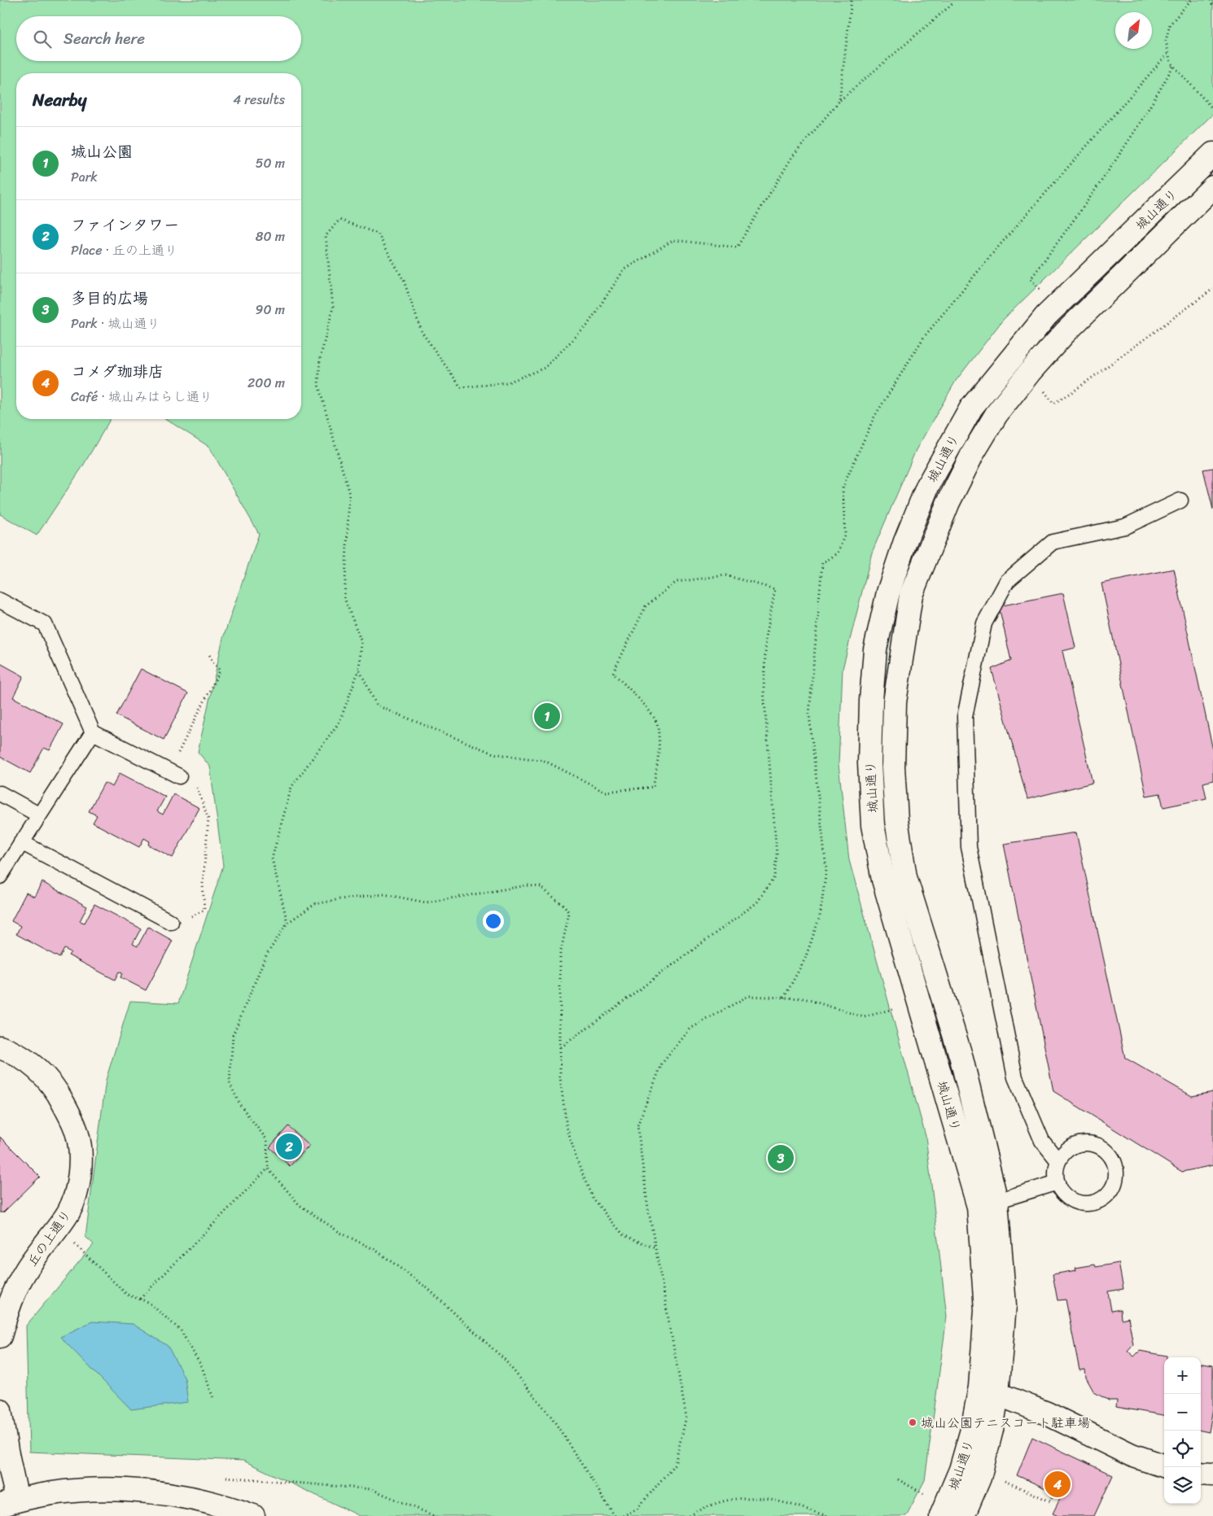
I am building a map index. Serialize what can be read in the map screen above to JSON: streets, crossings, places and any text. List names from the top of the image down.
{
  "streets": {
    "street": ["城山通り", "丘の上通り"]
  },
  "places": ["城山公園テニスコート駐車場"],
  "north": "top right",
  "page": {
    "search": "Search here",
    "heading": ["Nearby", "4 results"],
    "list": [
      {
        "mark": "1",
        "name": "城山公園",
        "note": "Park",
        "value": "50 m"
      },
      {
        "mark": "2",
        "name": "ファインタワー",
        "note": "Place · 丘の上通り",
        "value": "80 m"
      },
      {
        "mark": "3",
        "name": "多目的広場",
        "note": "Park · 城山通り",
        "value": "90 m"
      },
      {
        "mark": "4",
        "name": "コメダ珈琲店",
        "note": "Café · 城山みはらし通り",
        "value": "200 m"
      }
    ],
    "pins": [
      "1",
      "2",
      "3",
      "4"
    ],
    "map_buttons": ["+", "−"]
  }
}
